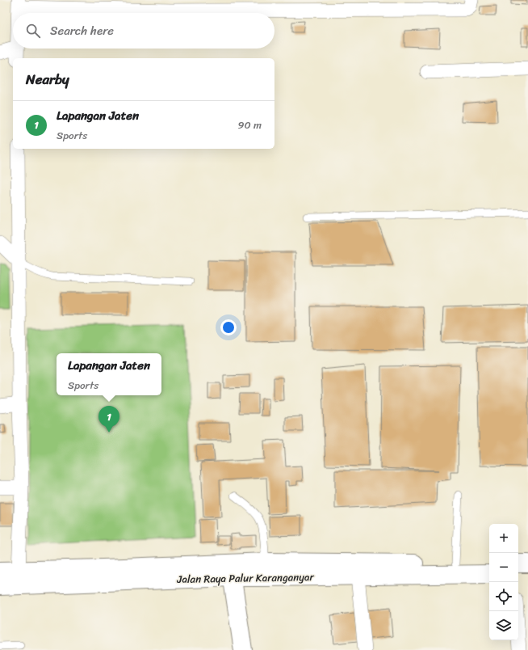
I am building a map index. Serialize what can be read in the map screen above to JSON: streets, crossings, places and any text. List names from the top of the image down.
{
  "streets": {
    "main road": ["Jalan Raya Palur Karanganyar"]
  },
  "page": {
    "search": "Search here",
    "heading": "Nearby",
    "list": [
      {
        "mark": "1",
        "name": "Lapangan Jaten",
        "note": "Sports",
        "value": "90 m"
      }
    ],
    "popup": ["Lapangan Jaten", "Sports"],
    "pins": "1",
    "map_buttons": ["+", "−"]
  }
}
